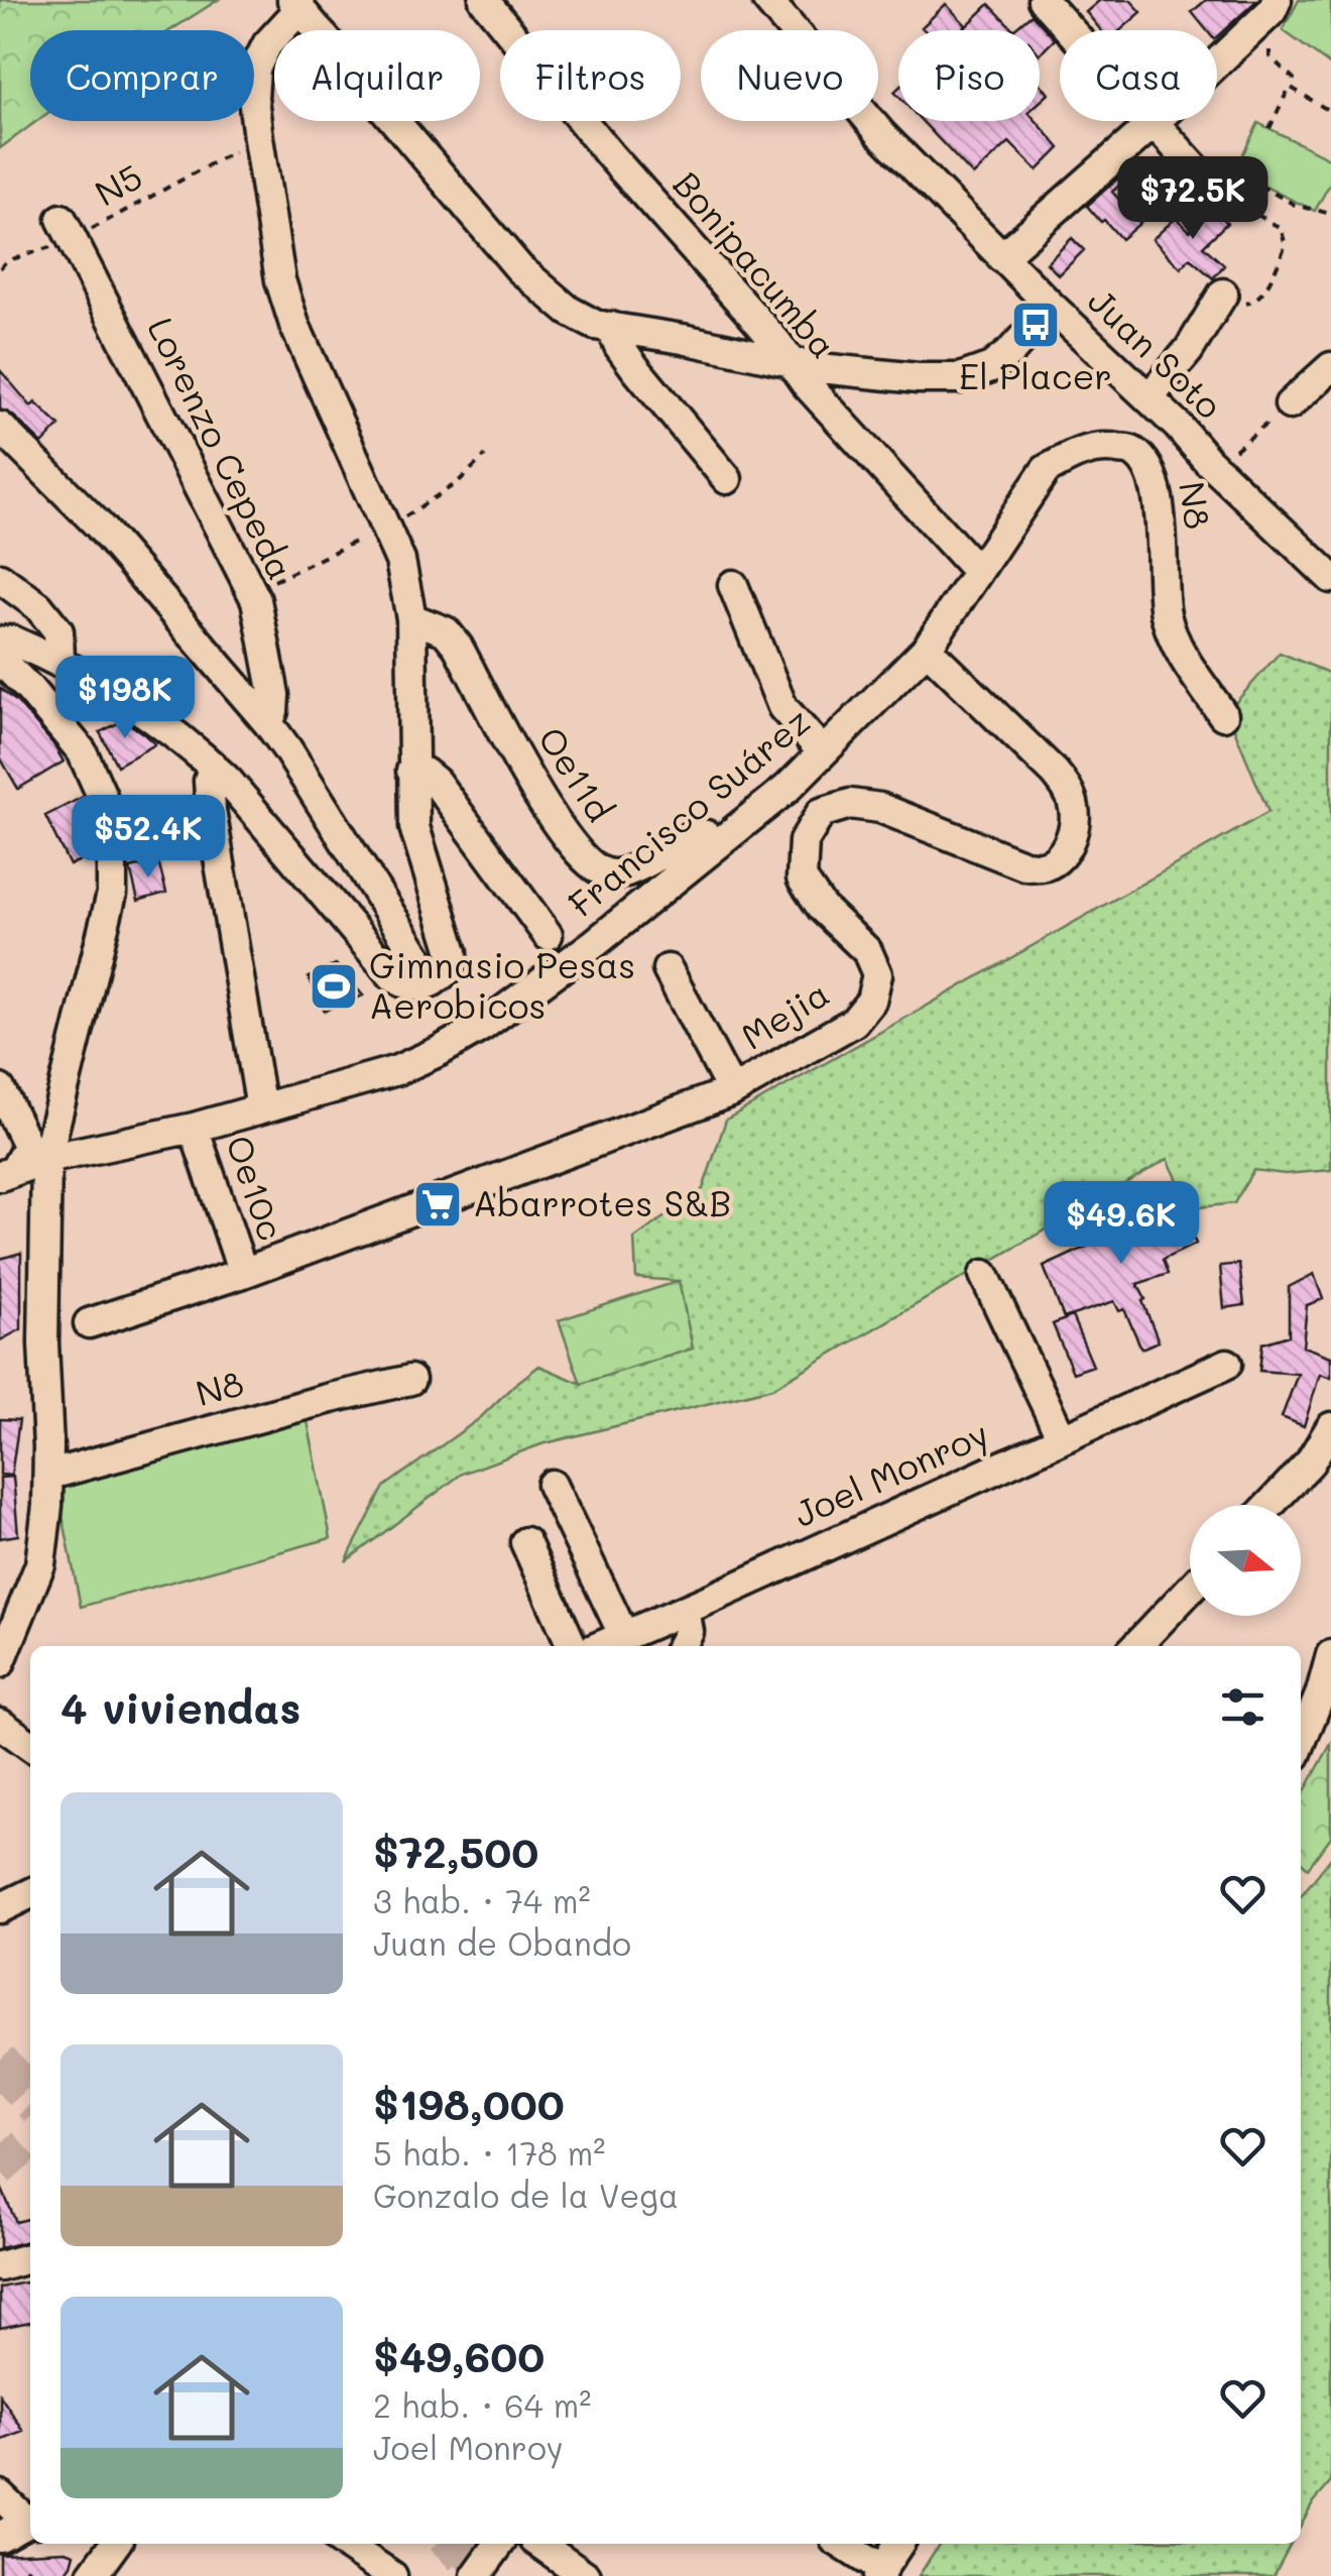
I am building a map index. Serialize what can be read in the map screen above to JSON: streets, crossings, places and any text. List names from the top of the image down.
{
  "streets": {
    "street": [
      "Bonipacumba",
      "Juan Soto",
      "Lorenzo Cepeda",
      "N8",
      "Oe11d",
      "Francisco Suárez",
      "Mejia",
      "Oe10c",
      "Joel Monroy"
    ],
    "path": ["N5"]
  },
  "crossings": [
    ["N5", "Lorenzo Cepeda"],
    ["Bonipacumba", "N8"],
    ["Bonipacumba", "Francisco Suárez"],
    ["N8", "Francisco Suárez"],
    ["Oe11d", "Francisco Suárez"],
    ["Francisco Suárez", "Mejia"],
    ["Francisco Suárez", "Oe10c"],
    ["Mejia", "Oe10c"]
  ],
  "places": {
    "bus stop": ["El Placer"],
    "sports": ["Gimnasio Pesas Aerobicos"],
    "supermarket": ["Abarrotes S&B"]
  },
  "north": "right",
  "page": {
    "chip": [
      "Comprar",
      "Alquilar",
      "Filtros",
      "Nuevo",
      "Piso",
      "Casa"
    ],
    "price": [
      "$72.5K",
      "$198K",
      "$52.4K",
      "$49.6K"
    ],
    "heading": "4 viviendas",
    "list": [
      {
        "name": "$72,500",
        "note": "3 hab. · 74 m² · Juan de Obando"
      },
      {
        "name": "$198,000",
        "note": "5 hab. · 178 m² · Gonzalo de la Vega"
      },
      {
        "name": "$49,600",
        "note": "2 hab. · 64 m² · Joel Monroy"
      }
    ]
  }
}
